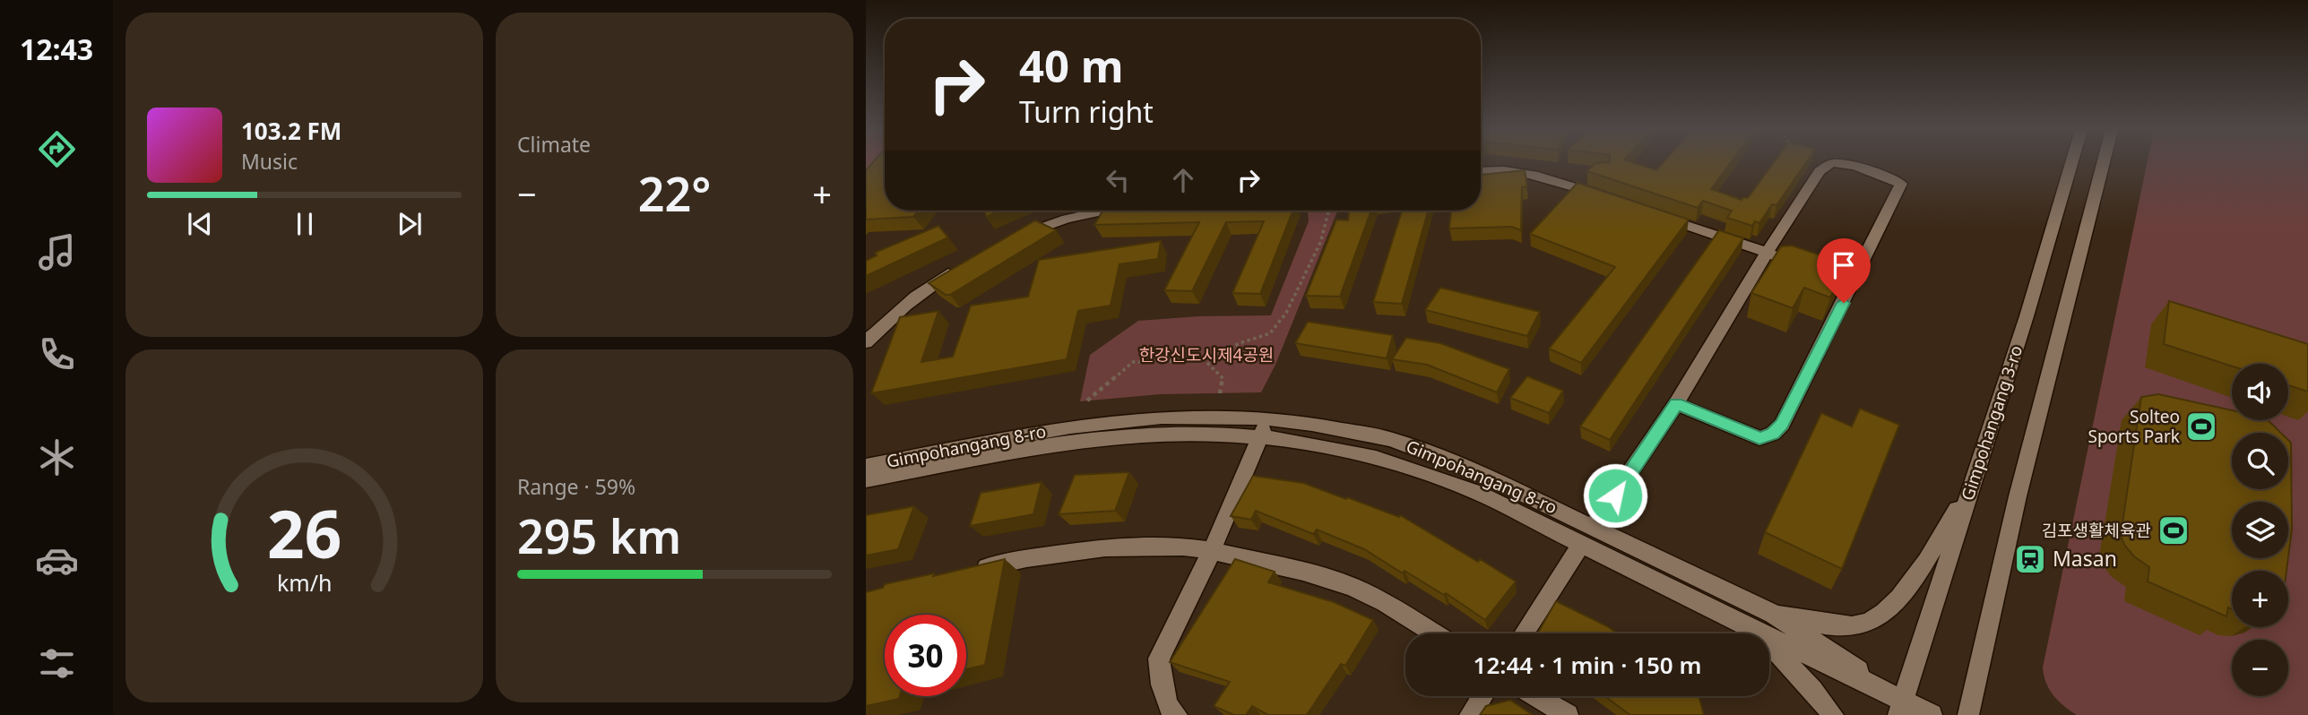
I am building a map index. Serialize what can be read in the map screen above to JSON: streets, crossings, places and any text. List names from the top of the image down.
{
  "streets": {
    "street": ["Gimpohangang 3-ro", "Gimpohangang 8-ro"]
  },
  "crossings": [
    ["Gimpohangang 3-ro", "Gimpohangang 8-ro"]
  ],
  "parks": ["한강신도시제4공원"],
  "places": {
    "sports": ["Solteo Sports Park", "김포생활체육관"],
    "station": ["Masan"]
  },
  "page": {
    "tabs": "12:43",
    "tile": [
      "Climate",
      ["Range · 59%", "295 km"]
    ],
    "turn": ["40 m", "Turn right"],
    "song": ["103.2 FM", "Music"],
    "heat": ["−", "22°", "+"],
    "map_buttons": ["+", "−"],
    "limit": "30",
    "trip": "12:44 · 1 min · 150 m",
    "gauge": ["26", "km/h"]
  }
}
